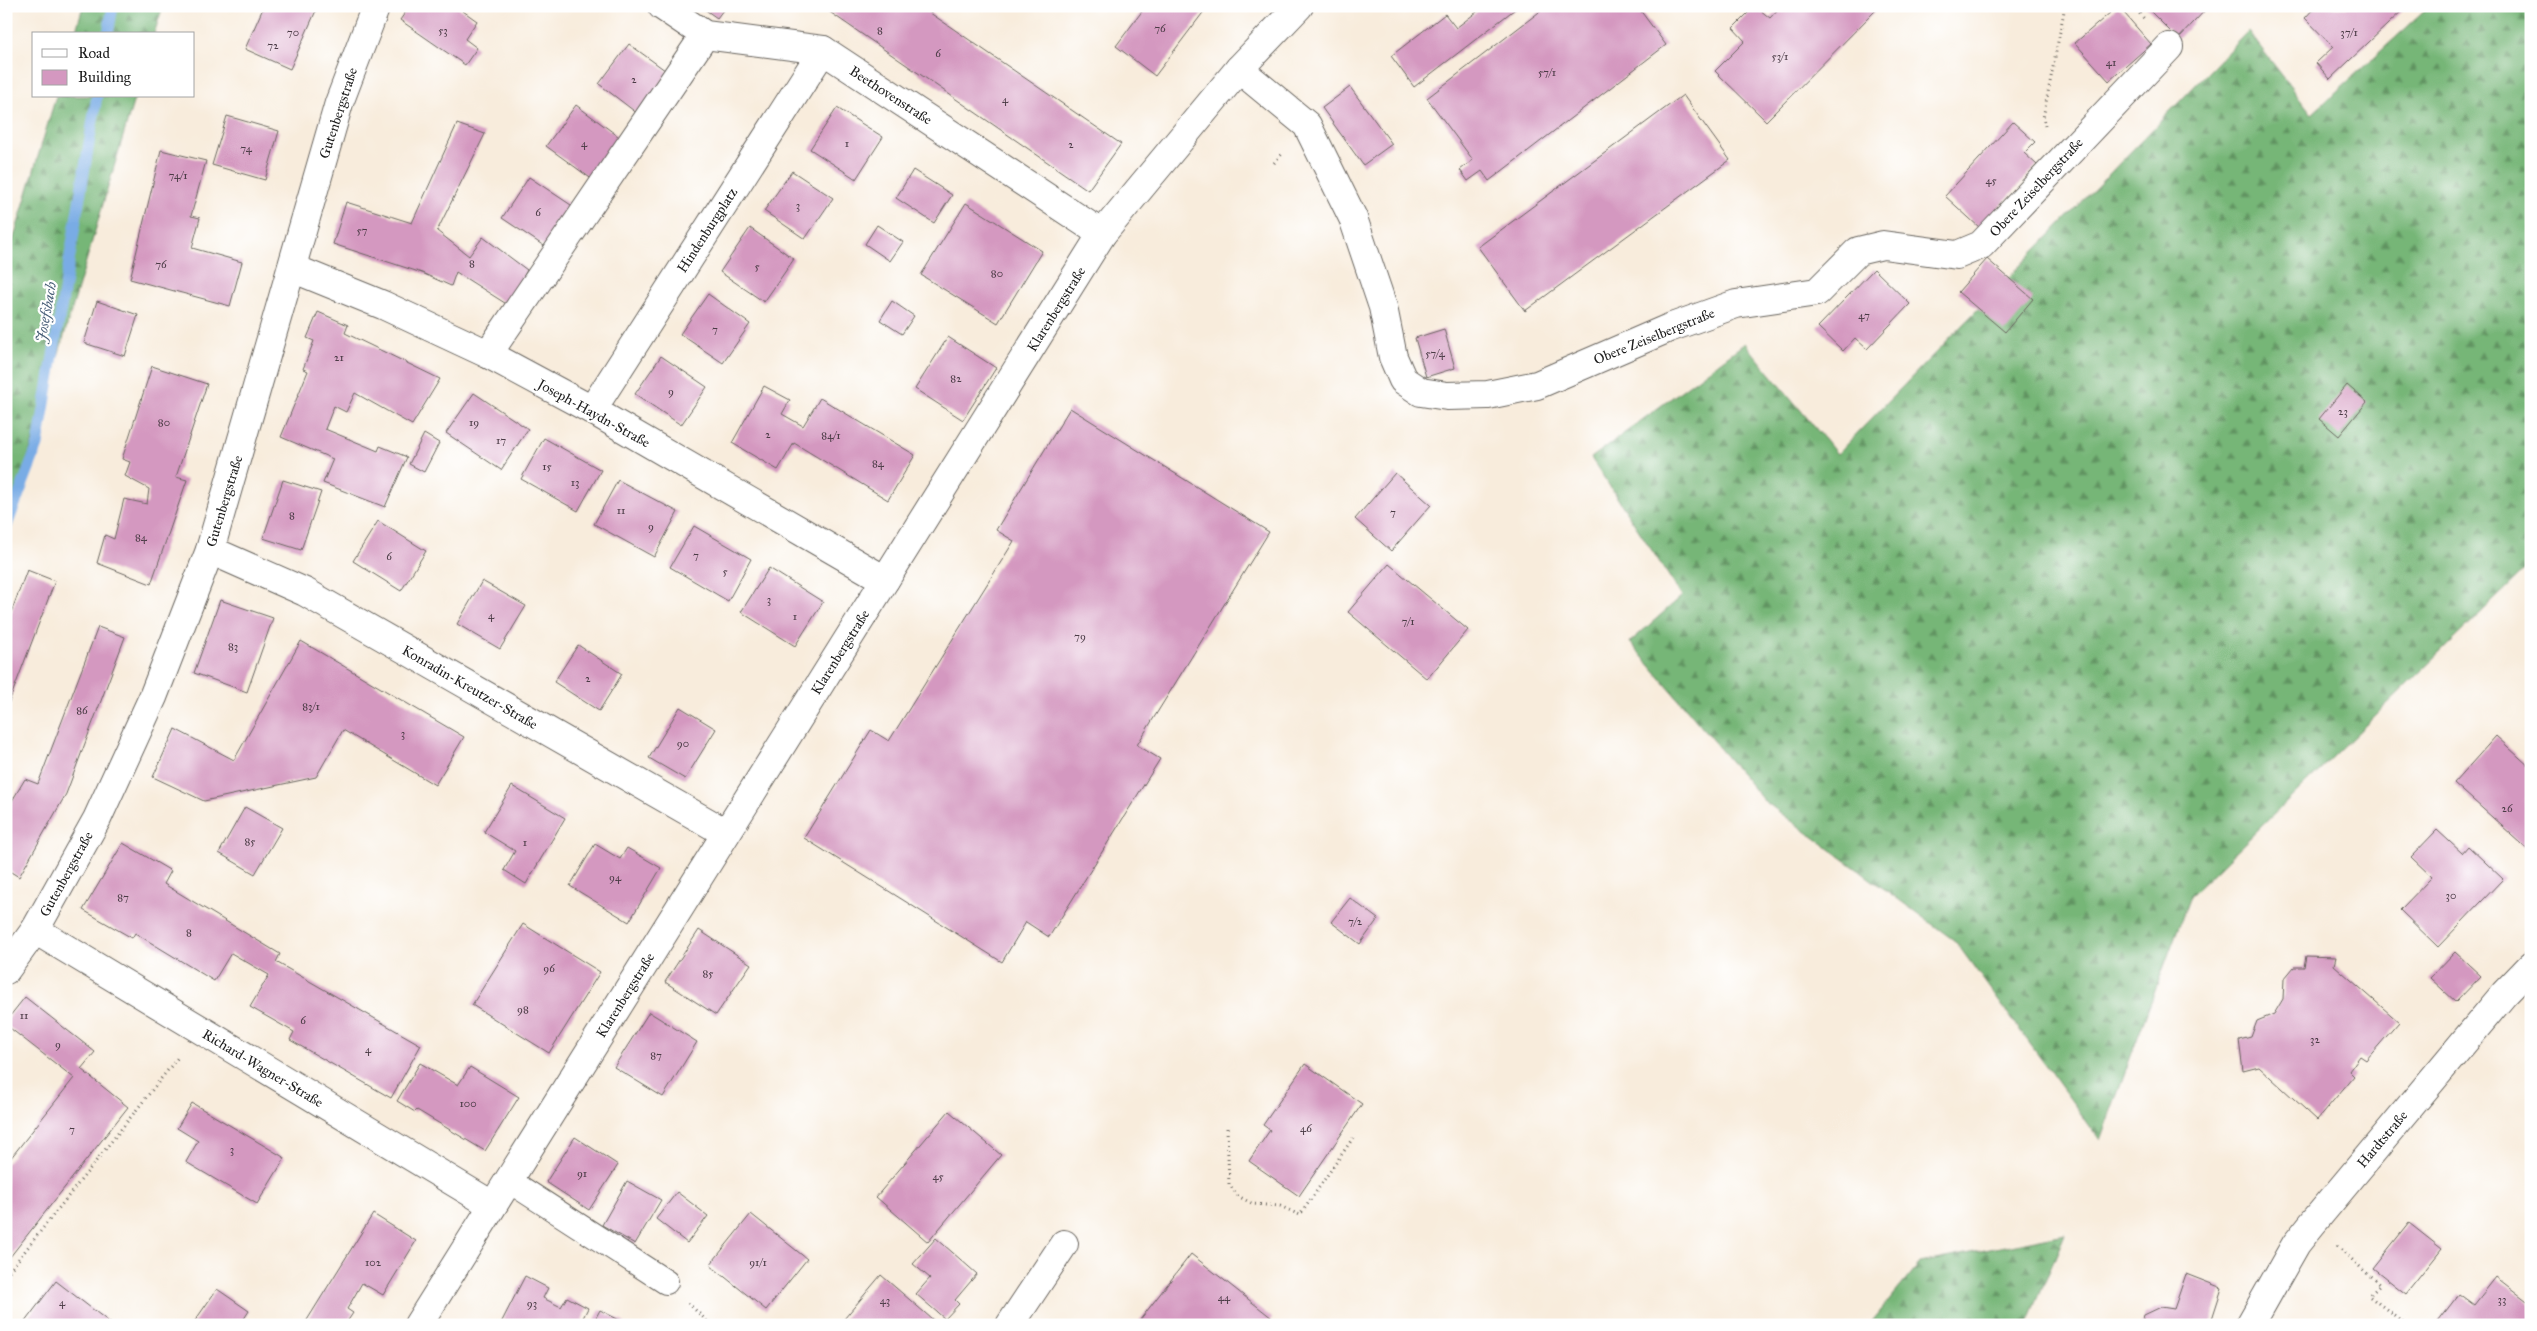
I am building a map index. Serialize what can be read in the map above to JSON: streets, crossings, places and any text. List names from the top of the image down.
{
  "streets": {
    "street": [
      "Beethovenstraße",
      "Gutenbergstraße",
      "Obere Zeiselbergstraße",
      "Hindenburgplatz",
      "Klarenbergstraße",
      "Joseph-Haydn-Straße",
      "Konradin-Kreutzer-Straße",
      "Richard-Wagner-Straße",
      "Hardtstraße"
    ]
  },
  "crossings": [
    ["Beethovenstraße", "Hindenburgplatz"],
    ["Beethovenstraße", "Klarenbergstraße"],
    ["Gutenbergstraße", "Joseph-Haydn-Straße"],
    ["Gutenbergstraße", "Konradin-Kreutzer-Straße"],
    ["Gutenbergstraße", "Richard-Wagner-Straße"],
    ["Obere Zeiselbergstraße", "Klarenbergstraße"],
    ["Hindenburgplatz", "Joseph-Haydn-Straße"],
    ["Klarenbergstraße", "Joseph-Haydn-Straße"],
    ["Klarenbergstraße", "Konradin-Kreutzer-Straße"],
    ["Klarenbergstraße", "Richard-Wagner-Straße"]
  ],
  "water": ["Josefsbach"],
  "house_numbers": [
    "76",
    "53",
    "8",
    "70",
    "37/1",
    "72",
    "6",
    "53/1",
    "41",
    "57/1",
    "2",
    "4",
    "4",
    "1",
    "2",
    "74",
    "74/1",
    "45",
    "3",
    "6",
    "57",
    "8",
    "76",
    "5",
    "80",
    "47",
    "7",
    "57/4",
    "21",
    "82",
    "9",
    "23",
    "80",
    "19",
    "2",
    "84/1",
    "17",
    "84",
    "15",
    "13",
    "11",
    "7",
    "8",
    "9",
    "84",
    "7",
    "6",
    "5",
    "3",
    "4",
    "1",
    "7/1",
    "79",
    "83",
    "2",
    "83/1",
    "86",
    "3",
    "90",
    "26",
    "85",
    "1",
    "94",
    "30",
    "87",
    "7/2",
    "8",
    "96",
    "85",
    "98",
    "11",
    "6",
    "32",
    "9",
    "4",
    "87",
    "100",
    "46",
    "7",
    "3",
    "91",
    "45",
    "102",
    "91/1",
    "44",
    "33",
    "43",
    "4",
    "93"
  ],
  "legend": ["Road", "Building"]
}
